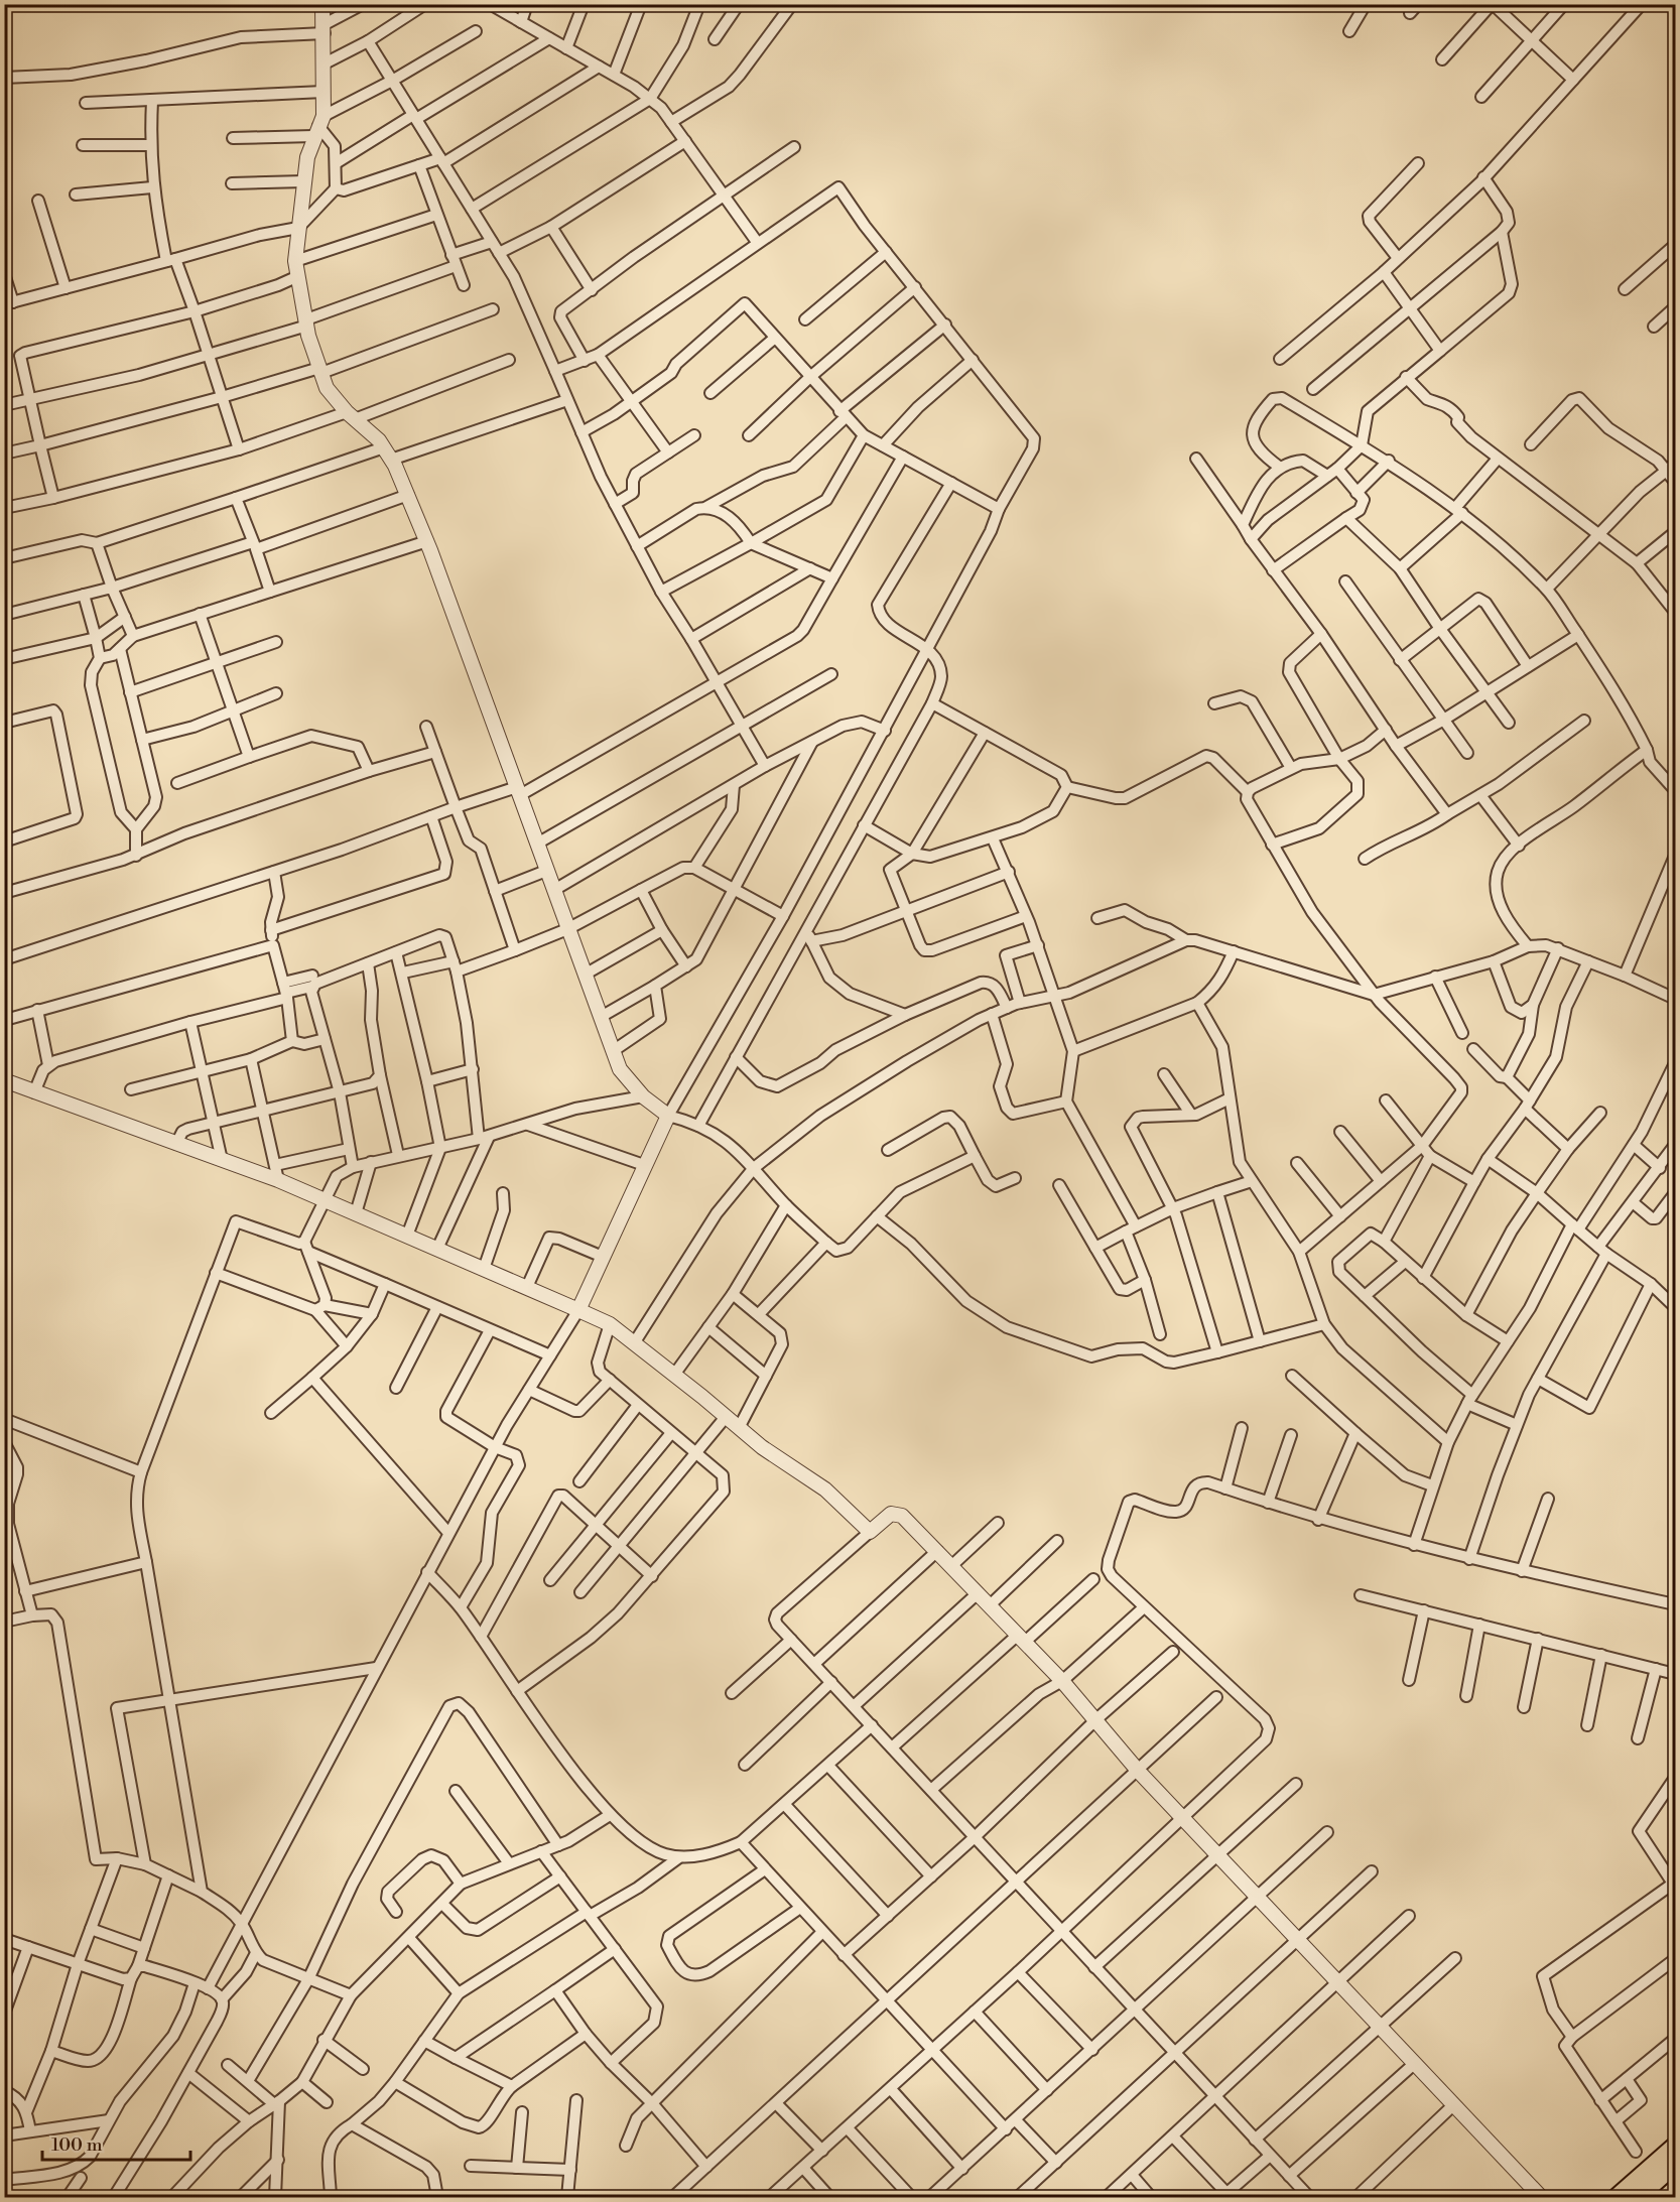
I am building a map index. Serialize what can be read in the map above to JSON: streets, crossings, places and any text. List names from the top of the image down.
{
  "scale_bar": "100 m"
}
